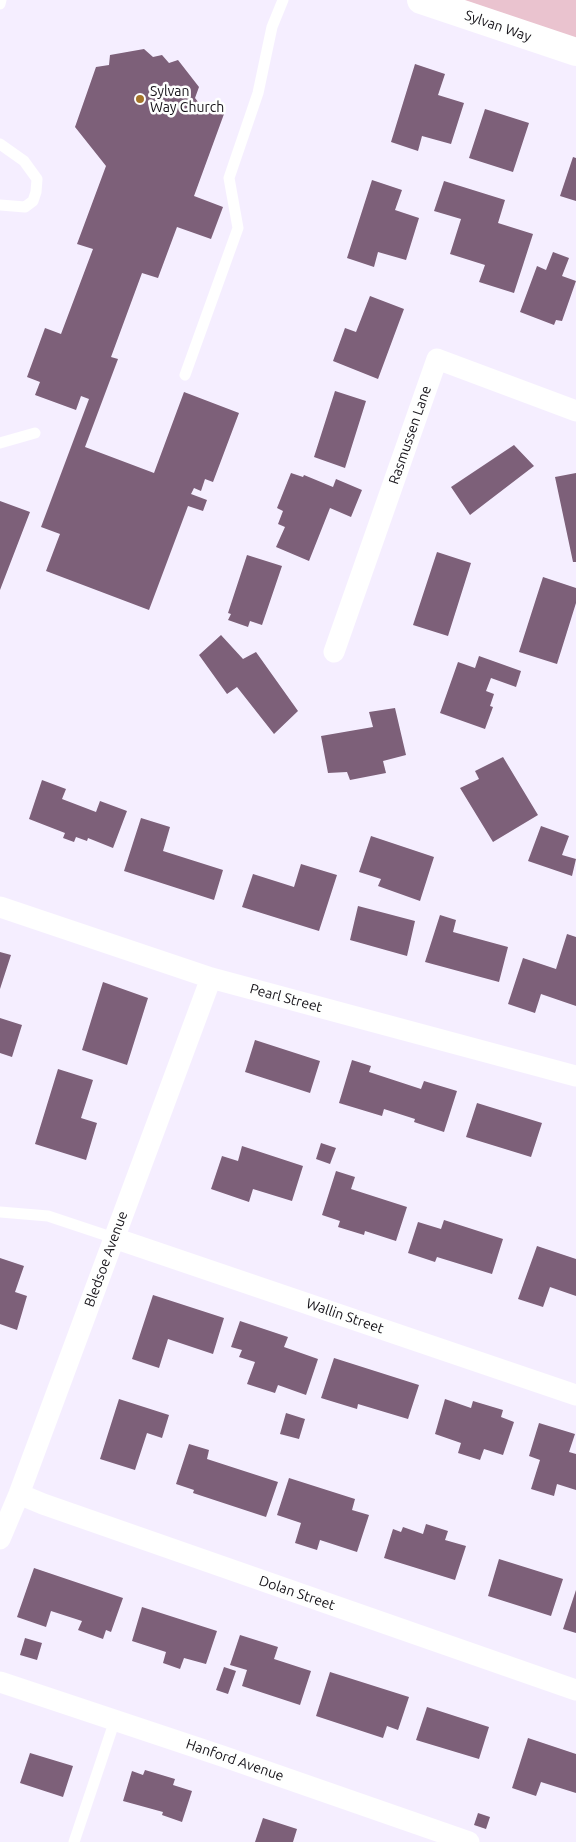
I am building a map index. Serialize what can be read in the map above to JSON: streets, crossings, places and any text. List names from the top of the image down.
{
  "streets": {
    "main road": ["Sylvan Way"],
    "street": [
      "Rasmussen Lane",
      "Pearl Street",
      "Bledsoe Avenue",
      "Wallin Street",
      "Dolan Street",
      "Hanford Avenue"
    ]
  },
  "crossings": [
    ["Pearl Street", "Bledsoe Avenue"],
    ["Bledsoe Avenue", "Wallin Street"],
    ["Bledsoe Avenue", "Dolan Street"]
  ],
  "places": ["Sylvan Way Church"]
}
